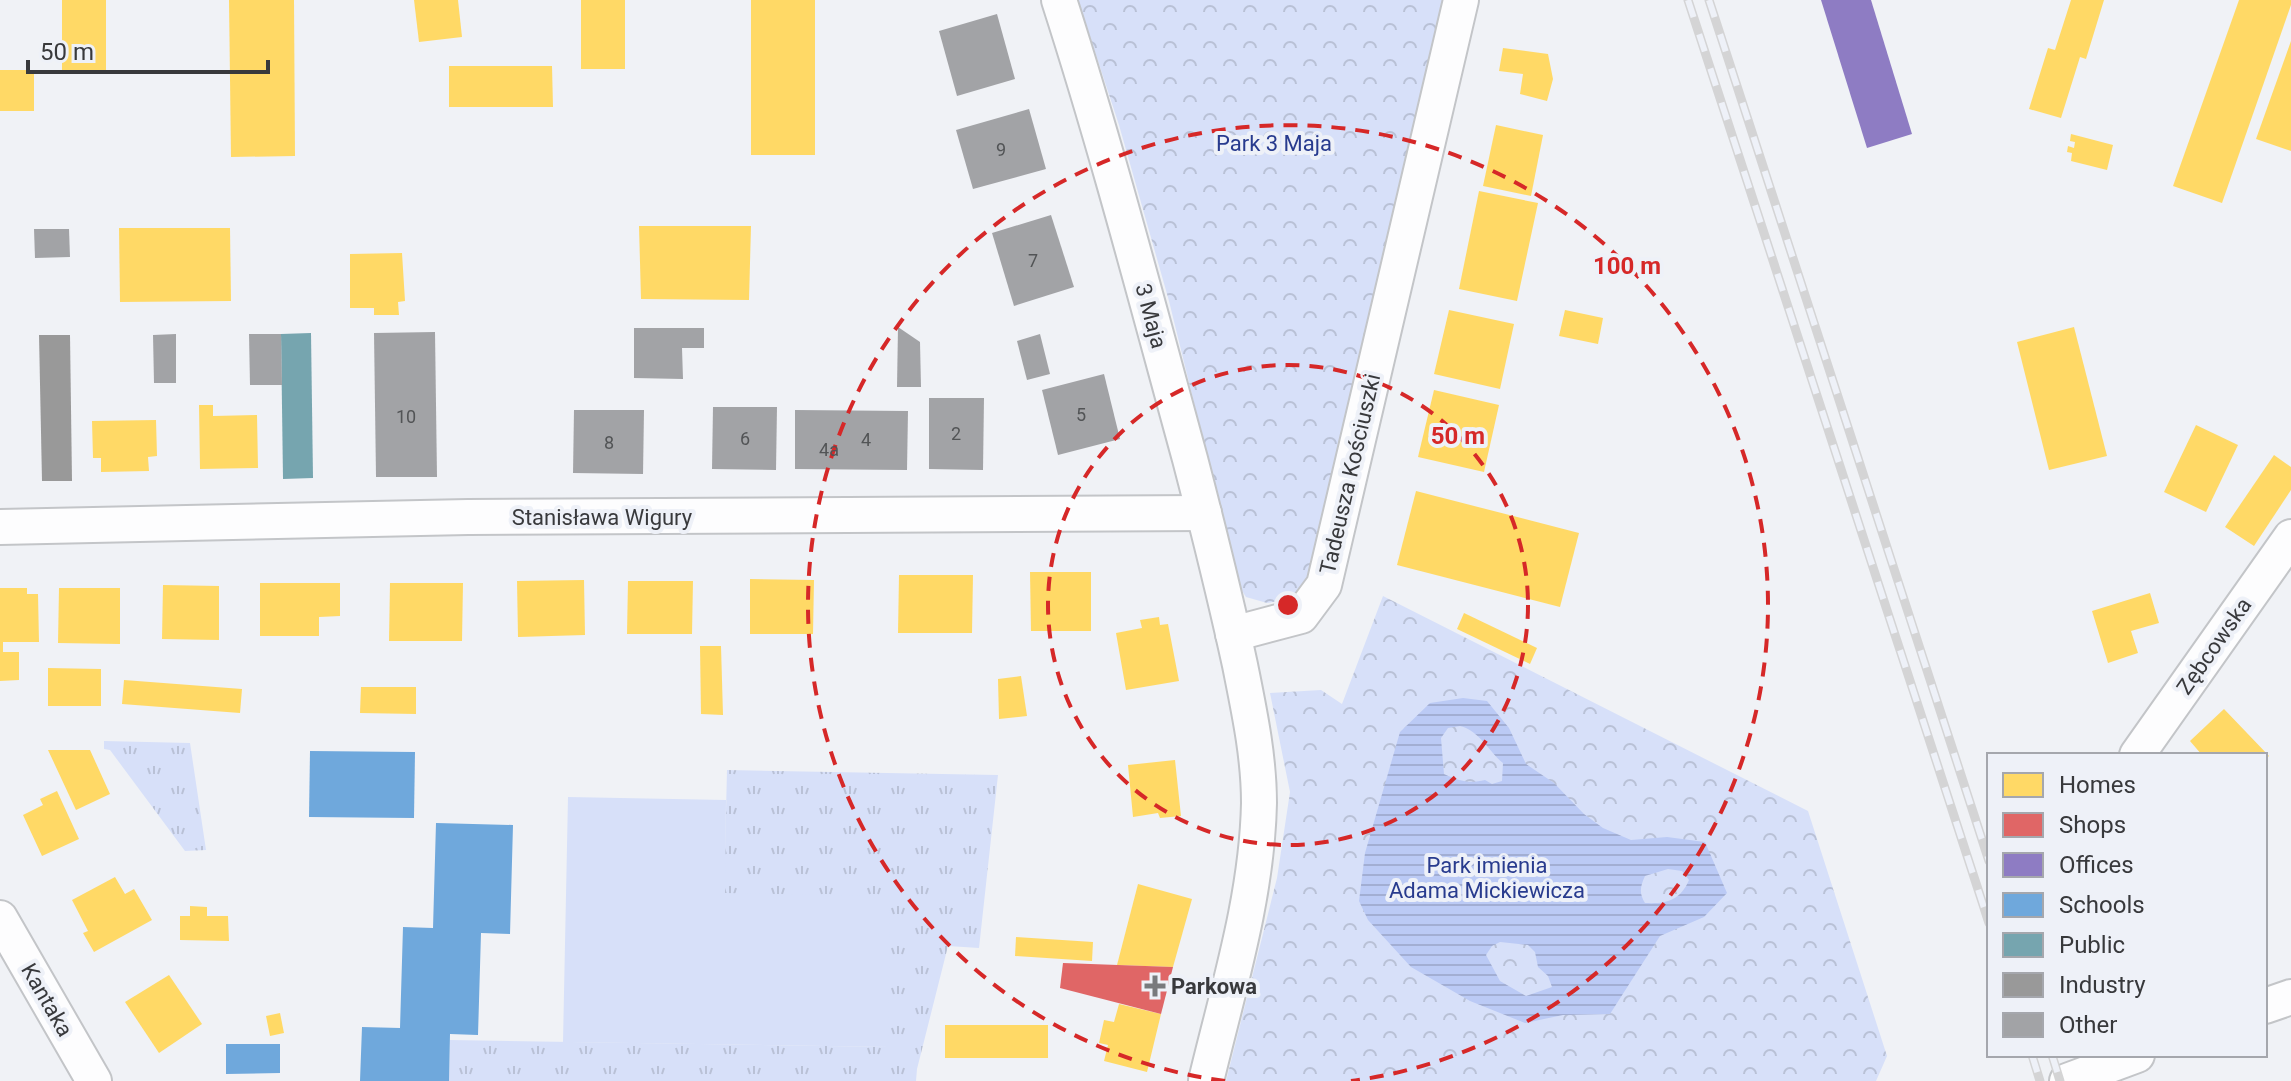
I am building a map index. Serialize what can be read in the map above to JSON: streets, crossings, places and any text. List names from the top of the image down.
{
  "streets": {
    "street": [
      "3 Maja",
      "Tadeusza Kościuszki",
      "Stanisława Wigury",
      "Zębcowska",
      "Kantaka"
    ]
  },
  "crossings": [
    ["3 Maja", "Tadeusza Kościuszki"],
    ["3 Maja", "Stanisława Wigury"]
  ],
  "parks": ["Park 3 Maja", "Park imienia Adama Mickiewicza"],
  "places": {
    "health": ["Parkowa"]
  },
  "house_numbers": [
    "9",
    "7",
    "5",
    "10",
    "2",
    "6",
    "4",
    "8",
    "4a"
  ],
  "legend": [
    "Homes",
    "Shops",
    "Offices",
    "Schools",
    "Public",
    "Industry",
    "Other"
  ],
  "scale_bar": "50 m",
  "rings": ["100 m", "50 m"]
}
